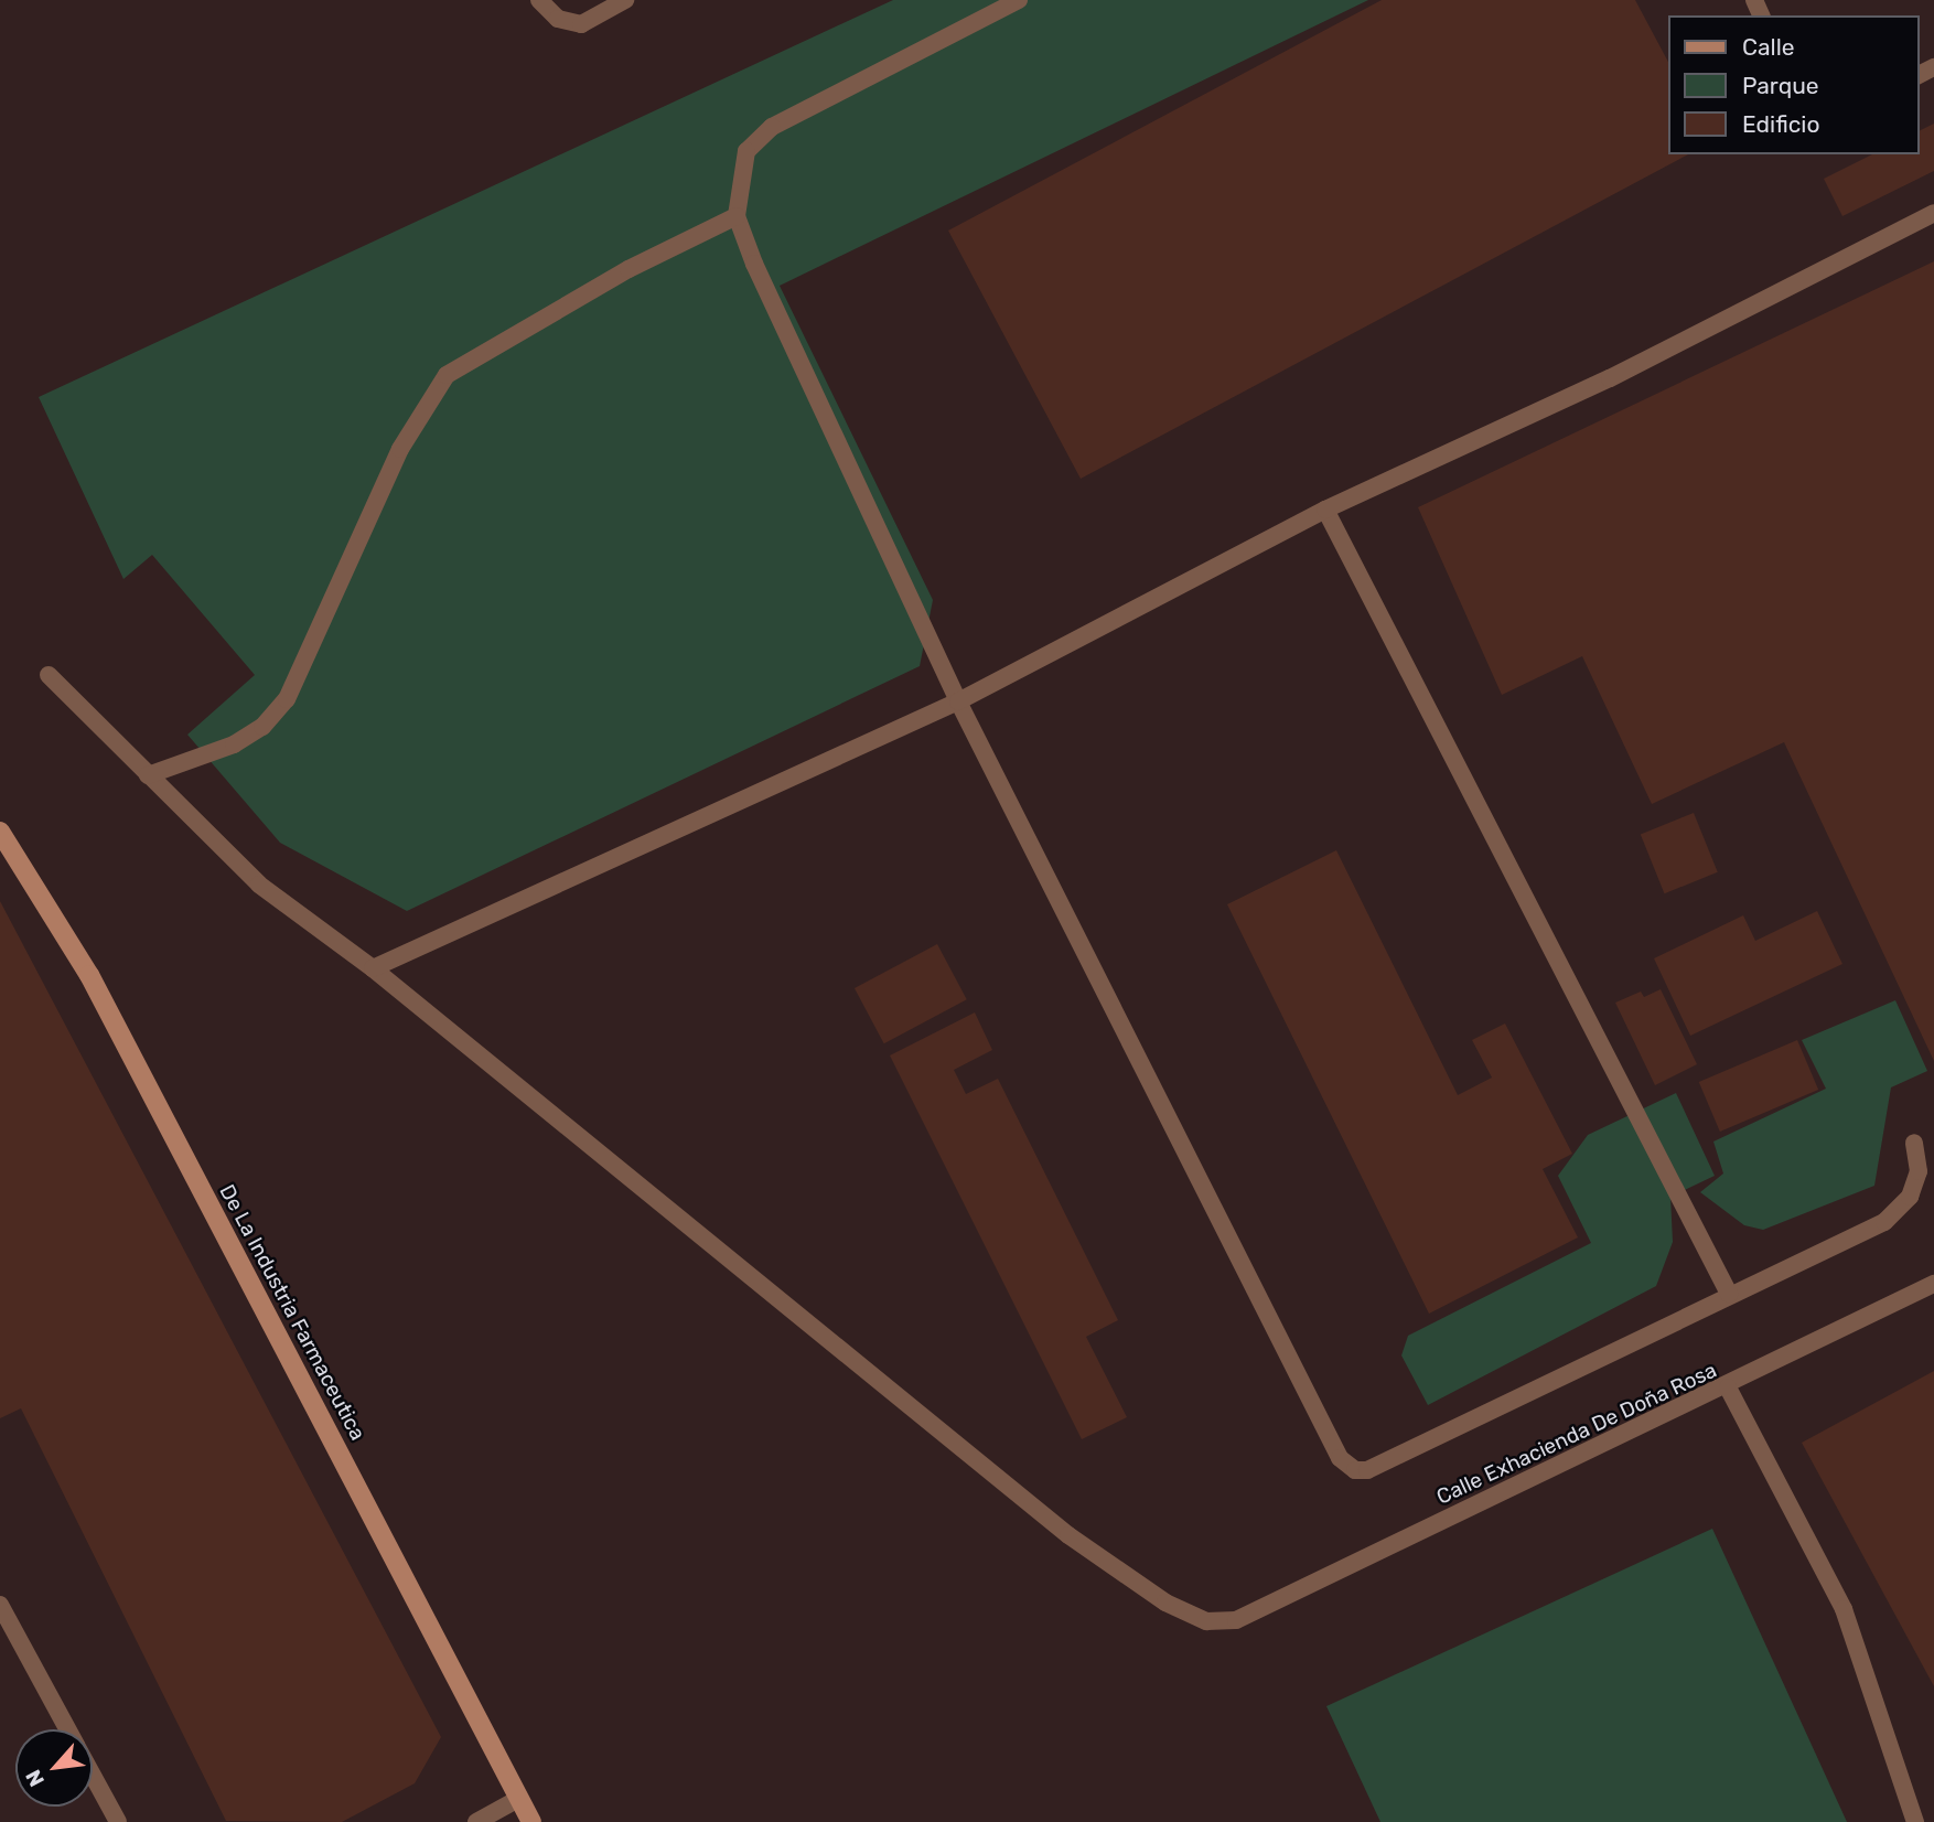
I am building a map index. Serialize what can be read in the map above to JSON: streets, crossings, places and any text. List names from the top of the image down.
{
  "streets": {
    "main road": ["De La Industria Farmaceutica"],
    "lane": ["Calle Exhacienda De Doña Rosa"]
  },
  "legend": ["Calle", "Parque", "Edificio"],
  "north": "bottom left"
}
